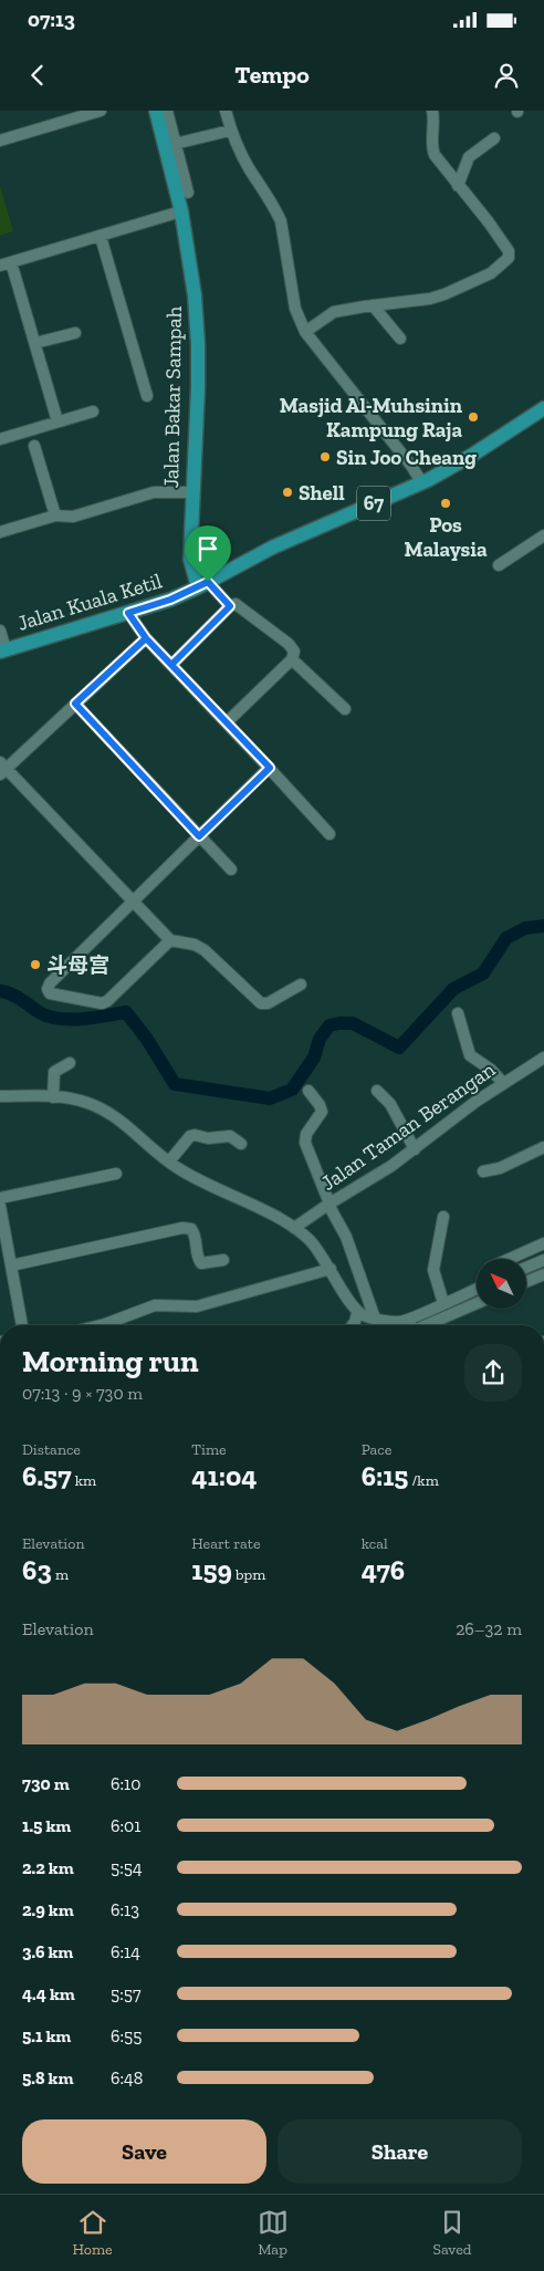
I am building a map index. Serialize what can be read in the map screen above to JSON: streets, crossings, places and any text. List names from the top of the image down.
{
  "streets": {
    "main road": ["Jalan Bakar Sampah", "67", "Jalan Kuala Ketil"],
    "street": ["Jalan Taman Berangan"]
  },
  "crossings": [
    ["Jalan Bakar Sampah", "Jalan Kuala Ketil"]
  ],
  "places": [
    "Masjid Al-Muhsinin Kampung Raja",
    "Sin Joo Cheang",
    "Shell",
    "Pos Malaysia",
    "斗母宫"
  ],
  "north": "top left",
  "page": {
    "status": "07:13",
    "header": "Tempo",
    "heading": ["Morning run", "07:13 · 9 × 730 m"],
    "stats": [
      ["Distance", "6.57 km"],
      ["Time", "41:04"],
      ["Pace", "6:15 /km"],
      ["Elevation", "63 m"],
      ["Heart rate", "159 bpm"],
      ["kcal", "476"]
    ],
    "chart": ["Elevation", "26–32 m"],
    "list": [
      {
        "name": "730 m",
        "note": "6:10"
      },
      {
        "name": "1.5 km",
        "note": "6:01"
      },
      {
        "name": "2.2 km",
        "note": "5:54"
      },
      {
        "name": "2.9 km",
        "note": "6:13"
      },
      {
        "name": "3.6 km",
        "note": "6:14"
      },
      {
        "name": "4.4 km",
        "note": "5:57"
      },
      {
        "name": "5.1 km",
        "note": "6:55"
      },
      {
        "name": "5.8 km",
        "note": "6:48"
      }
    ],
    "buttons": ["Save", "Share"],
    "tabs": ["Home", "Map", "Saved"]
  }
}
